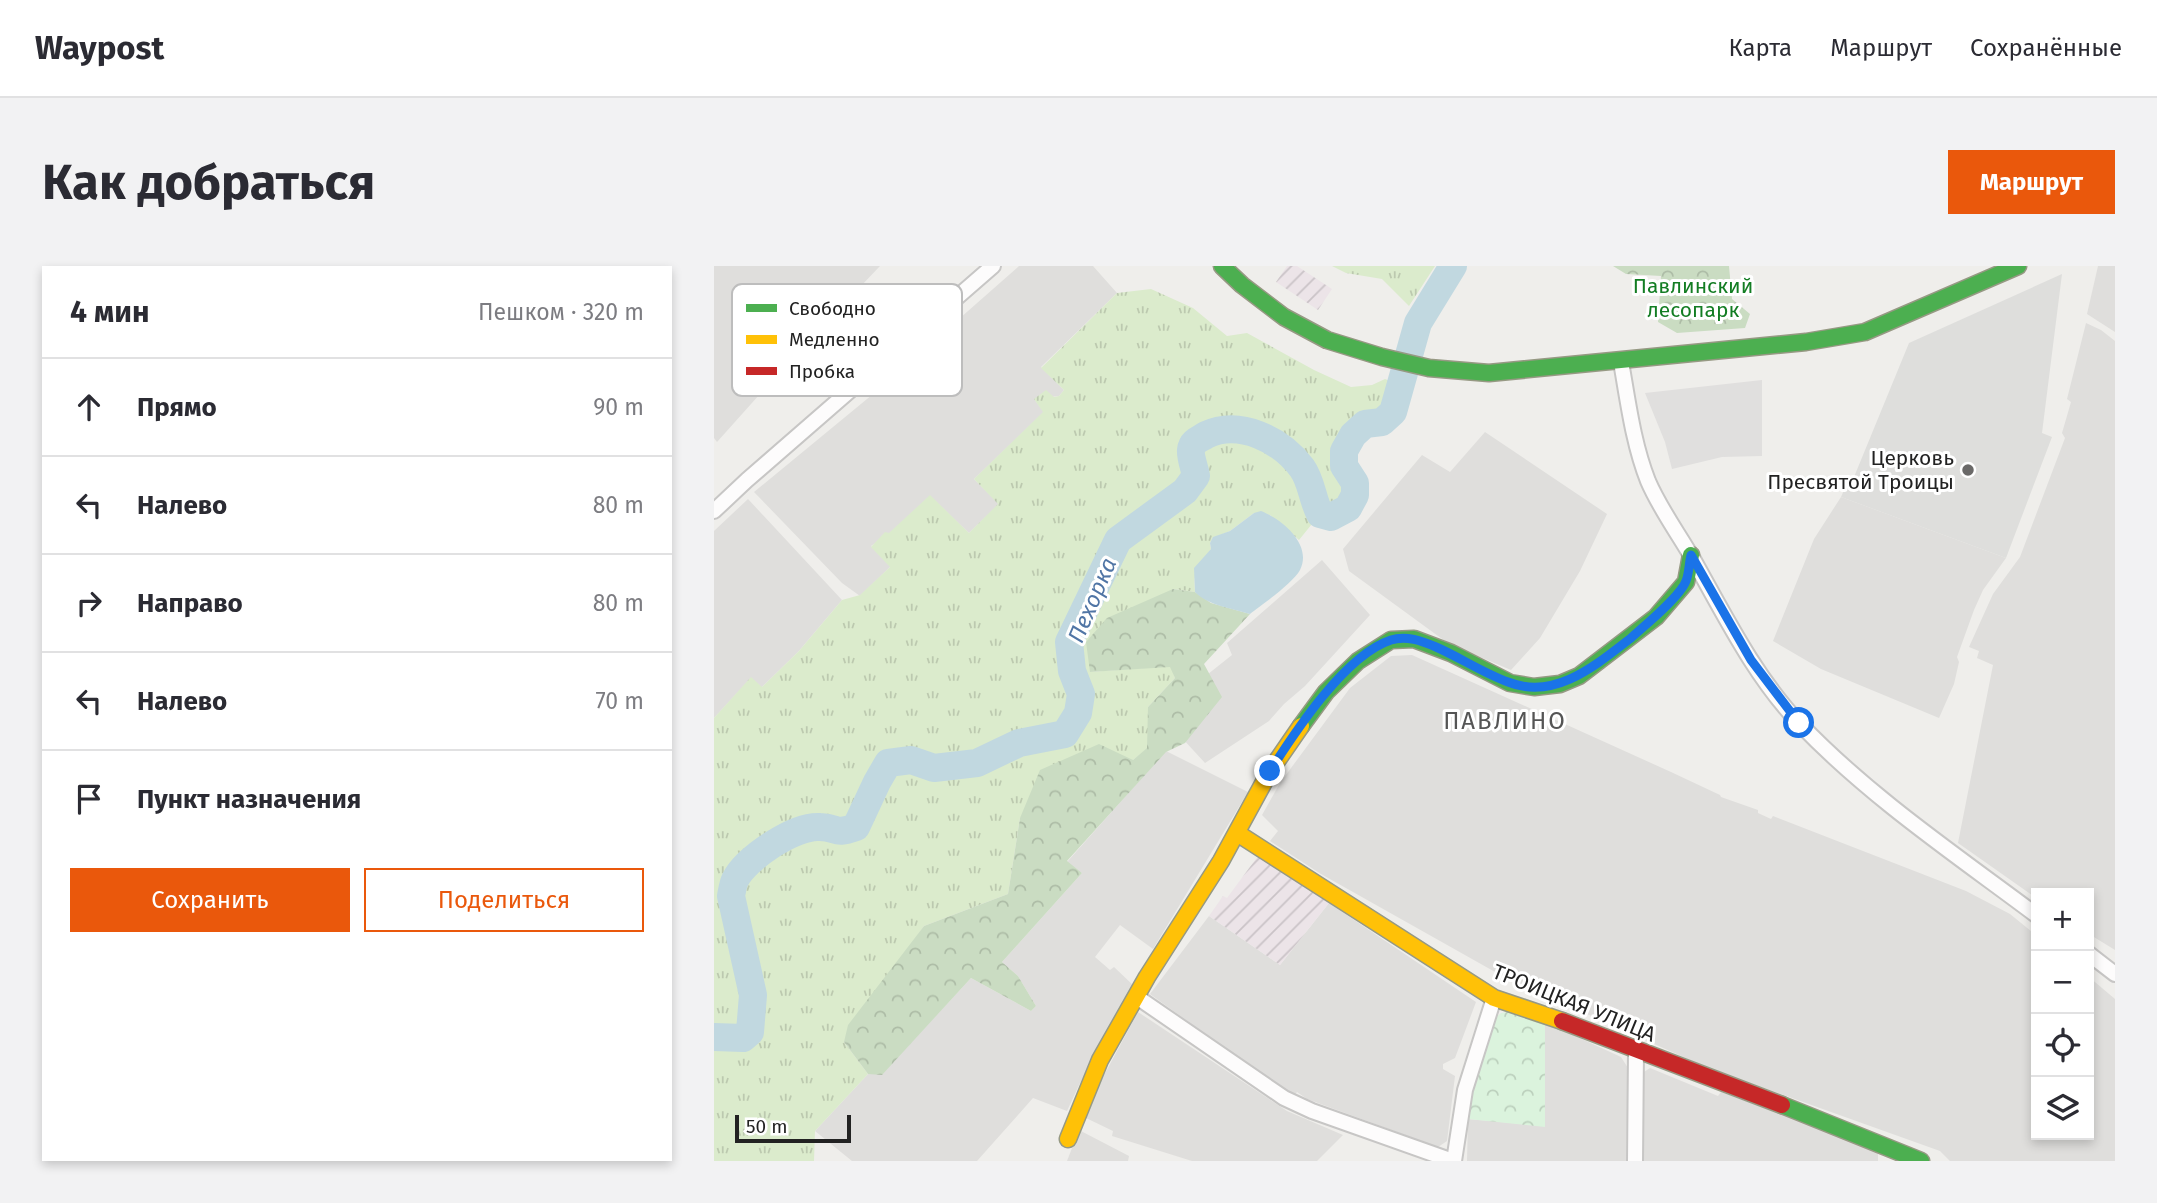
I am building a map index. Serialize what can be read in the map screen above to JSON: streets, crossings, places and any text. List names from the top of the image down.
{
  "streets": {
    "street": ["ТРОИЦКАЯ УЛИЦА"]
  },
  "districts": ["ПАВЛИНО"],
  "water": ["Пехорка"],
  "parks": ["Павлинский лесопарк"],
  "places": ["Церковь Пресвятой Троицы"],
  "legend": ["Свободно", "Медленно", "Пробка"],
  "scale_bar": "50 m",
  "page": {
    "header": "Waypost",
    "nav": ["Карта", "Маршрут", "Сохранённые"],
    "buttons": [
      "Маршрут",
      ["Сохранить", "Поделиться"]
    ],
    "title": "Как добраться",
    "heading": ["4 мин", "Пешком · 320 m"],
    "list": [
      ["Прямо", "90 m"],
      ["Налево", "80 m"],
      ["Направо", "80 m"],
      ["Налево", "70 m"],
      "Пункт назначения"
    ],
    "map_buttons": ["+", "−"],
    "scale": "50 m"
  }
}
